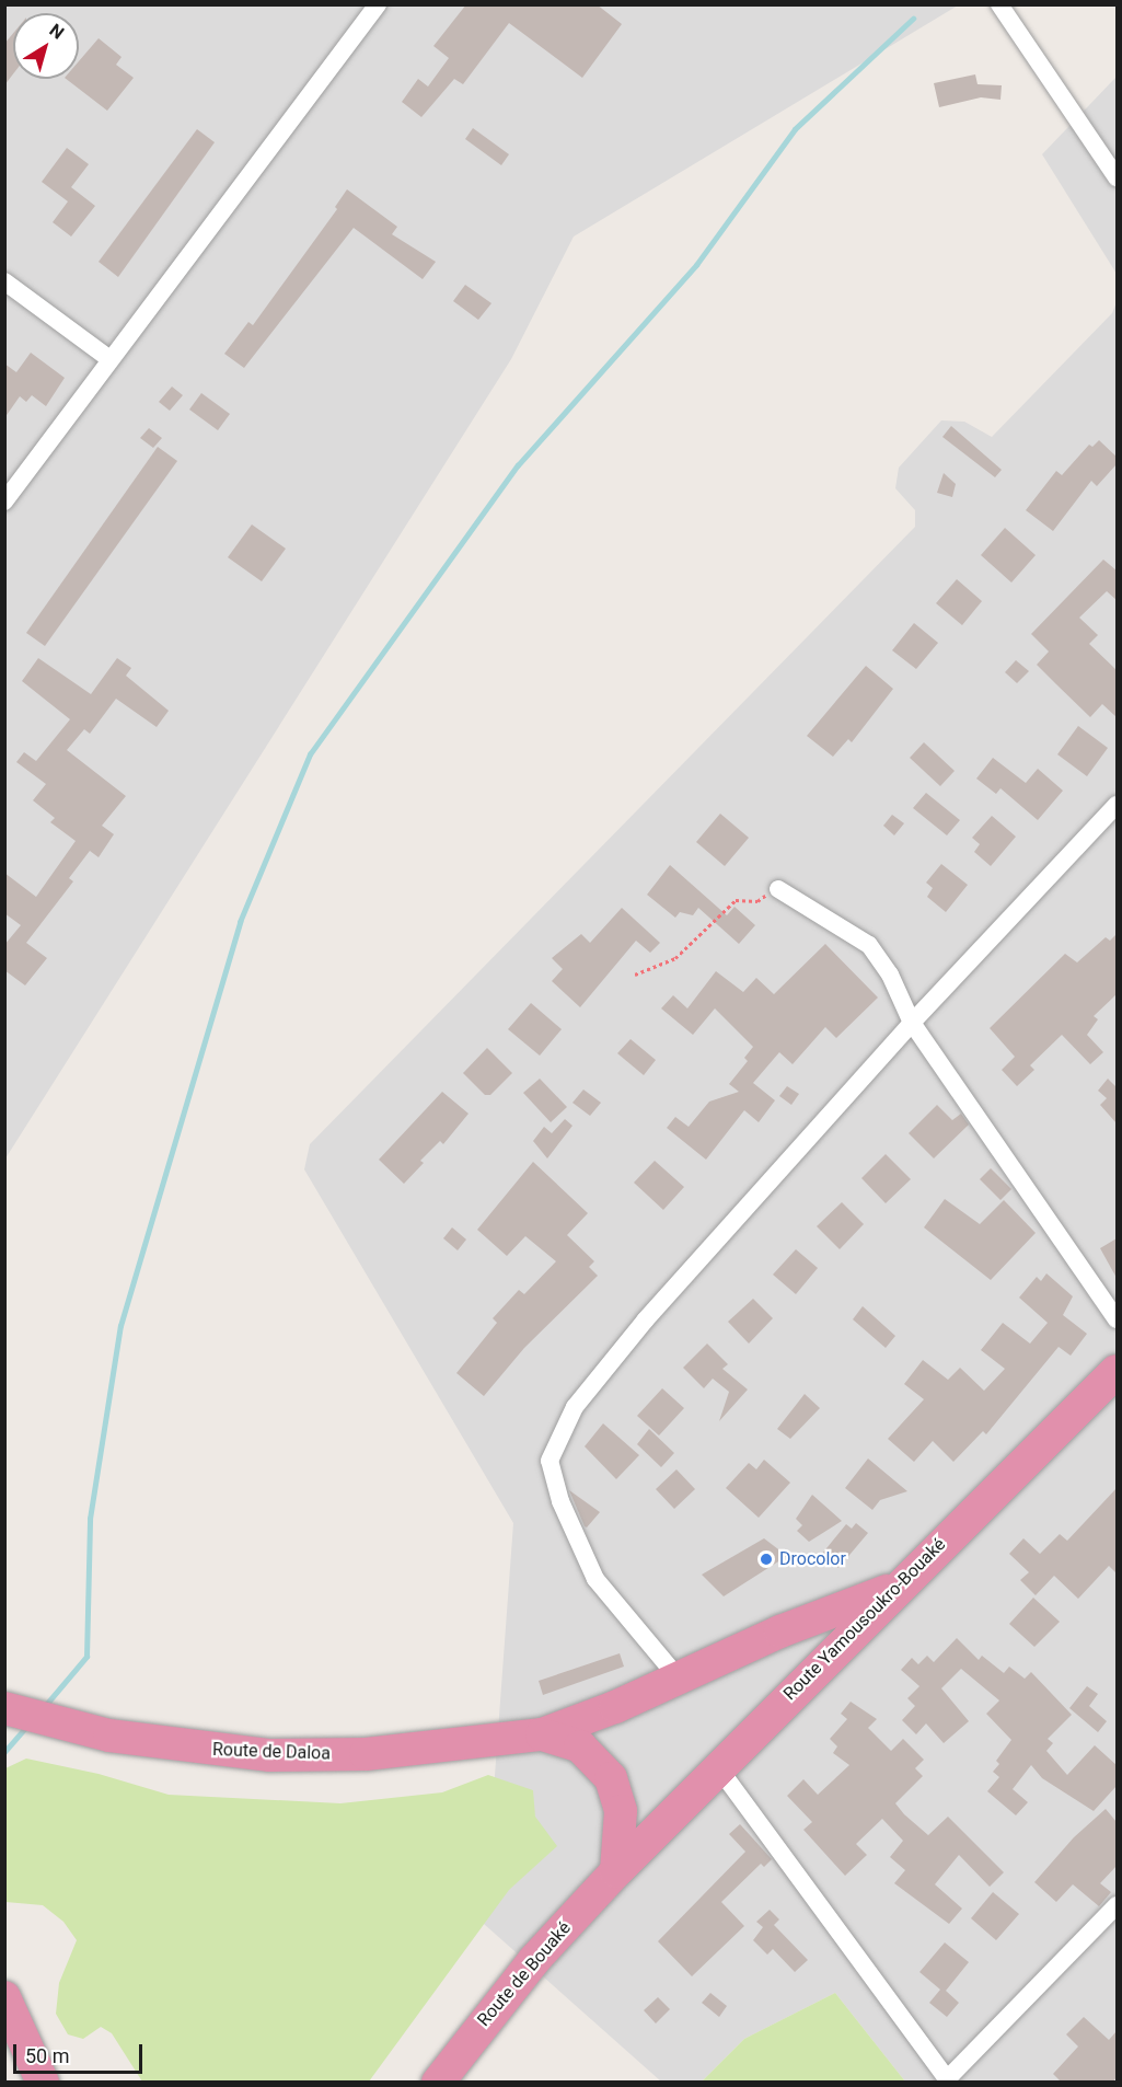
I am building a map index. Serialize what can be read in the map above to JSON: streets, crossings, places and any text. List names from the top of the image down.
{
  "streets": {
    "highway": ["Route Yamousoukro-Bouaké", "Route de Daloa", "Route de Bouaké"]
  },
  "crossings": [
    ["Route Yamousoukro-Bouaké", "Route de Bouaké"]
  ],
  "places": ["Drocolor"],
  "scale_bar": "50 m",
  "north": "top right"
}
